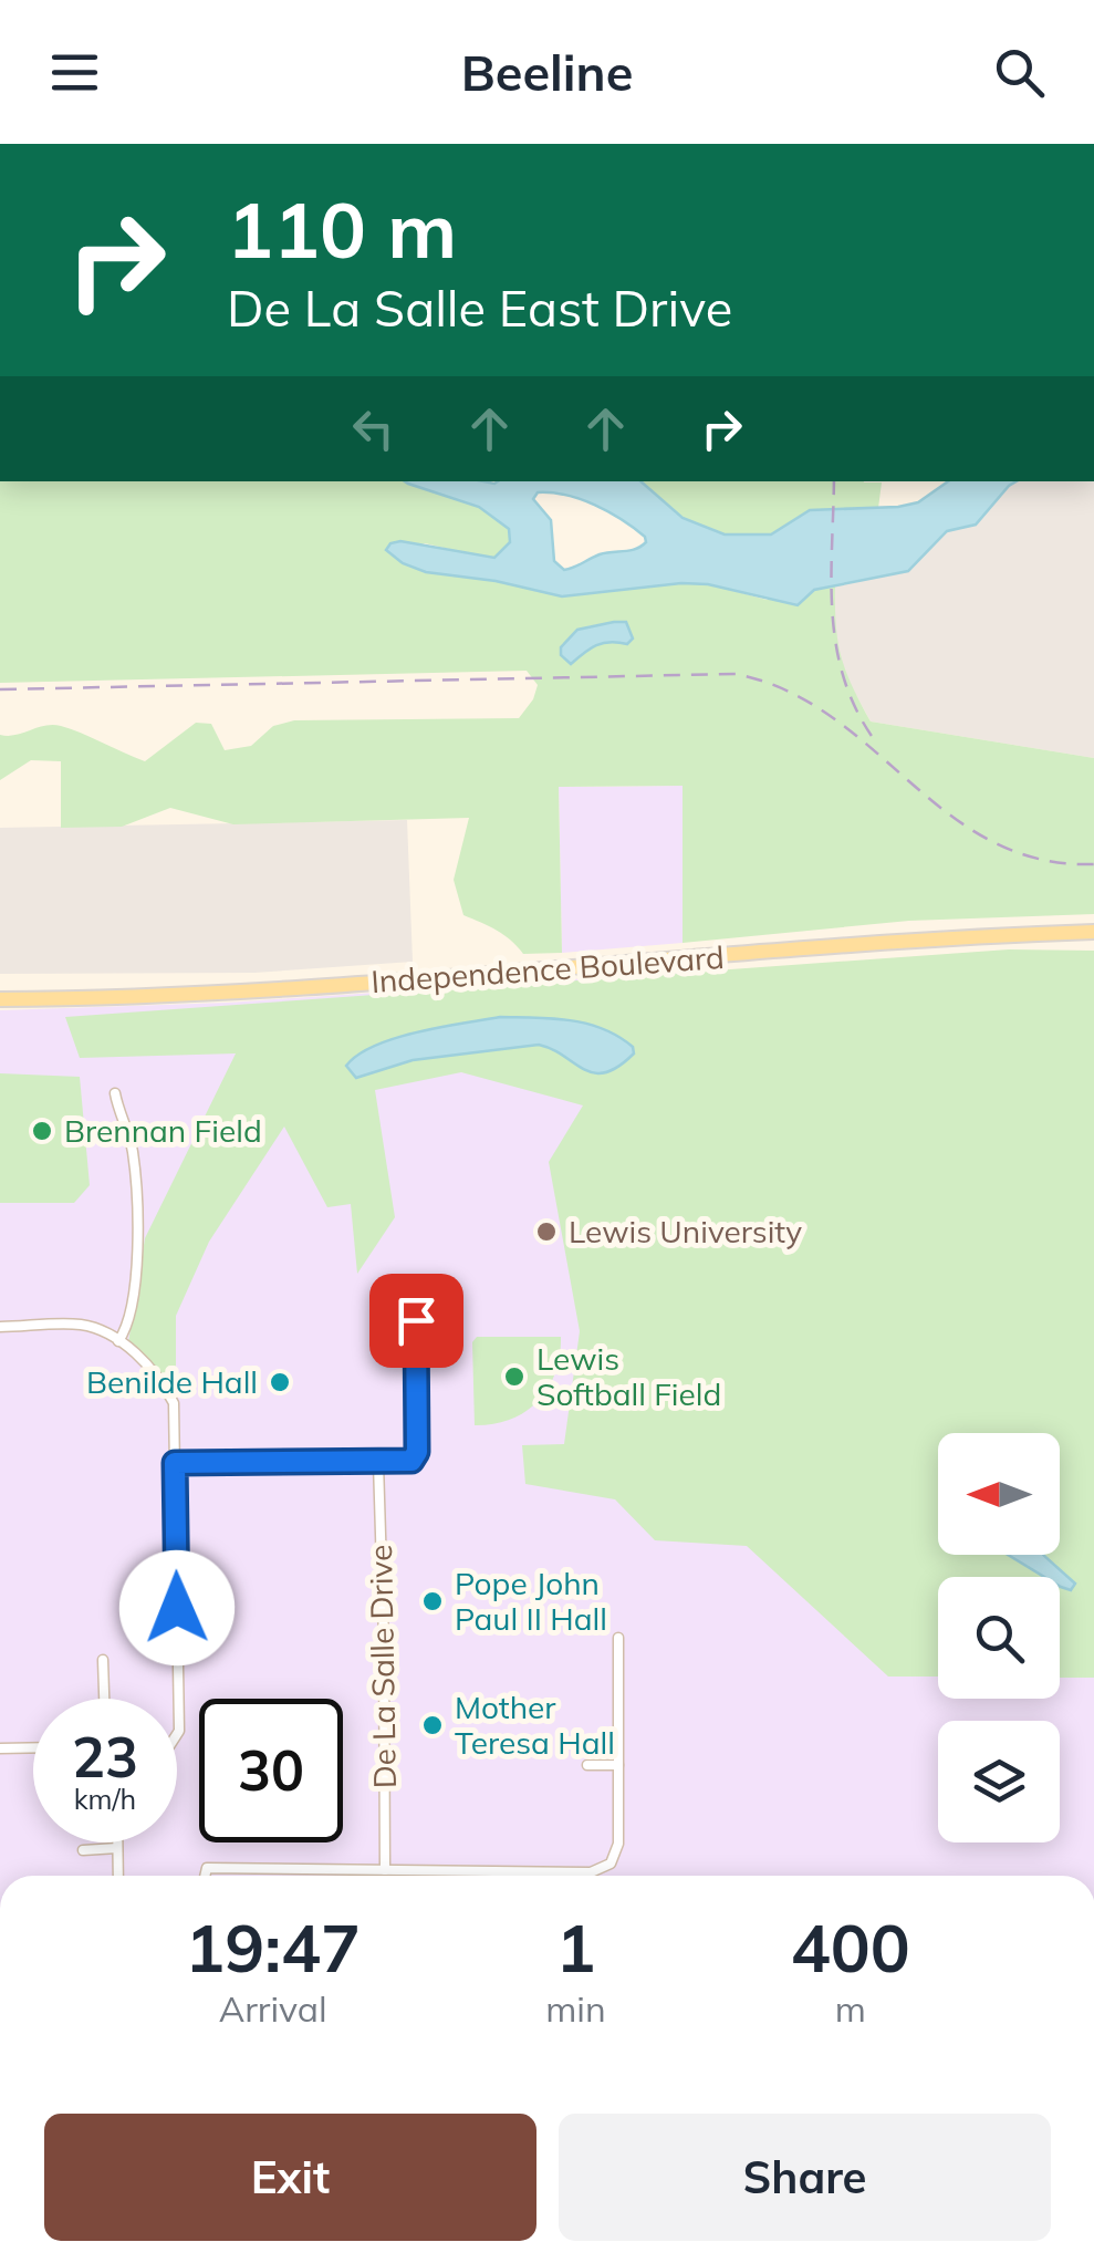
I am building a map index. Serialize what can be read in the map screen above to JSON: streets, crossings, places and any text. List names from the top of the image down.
{
  "streets": {
    "main road": ["Independence Boulevard"],
    "street": ["De La Salle Drive"]
  },
  "places": [
    "Brennan Field",
    "Lewis University",
    "Lewis Softball Field",
    "Benilde Hall",
    "Pope John Paul II Hall",
    "Mother Teresa Hall"
  ],
  "north": "left",
  "page": {
    "header": "Beeline",
    "turn": ["110 m", "De La Salle East Drive"],
    "speed": "23 km/h",
    "limit": "30",
    "eta": [
      "19:47",
      "Arrival",
      "1",
      "min",
      "400",
      "m"
    ],
    "buttons": ["Exit", "Share"]
  }
}
